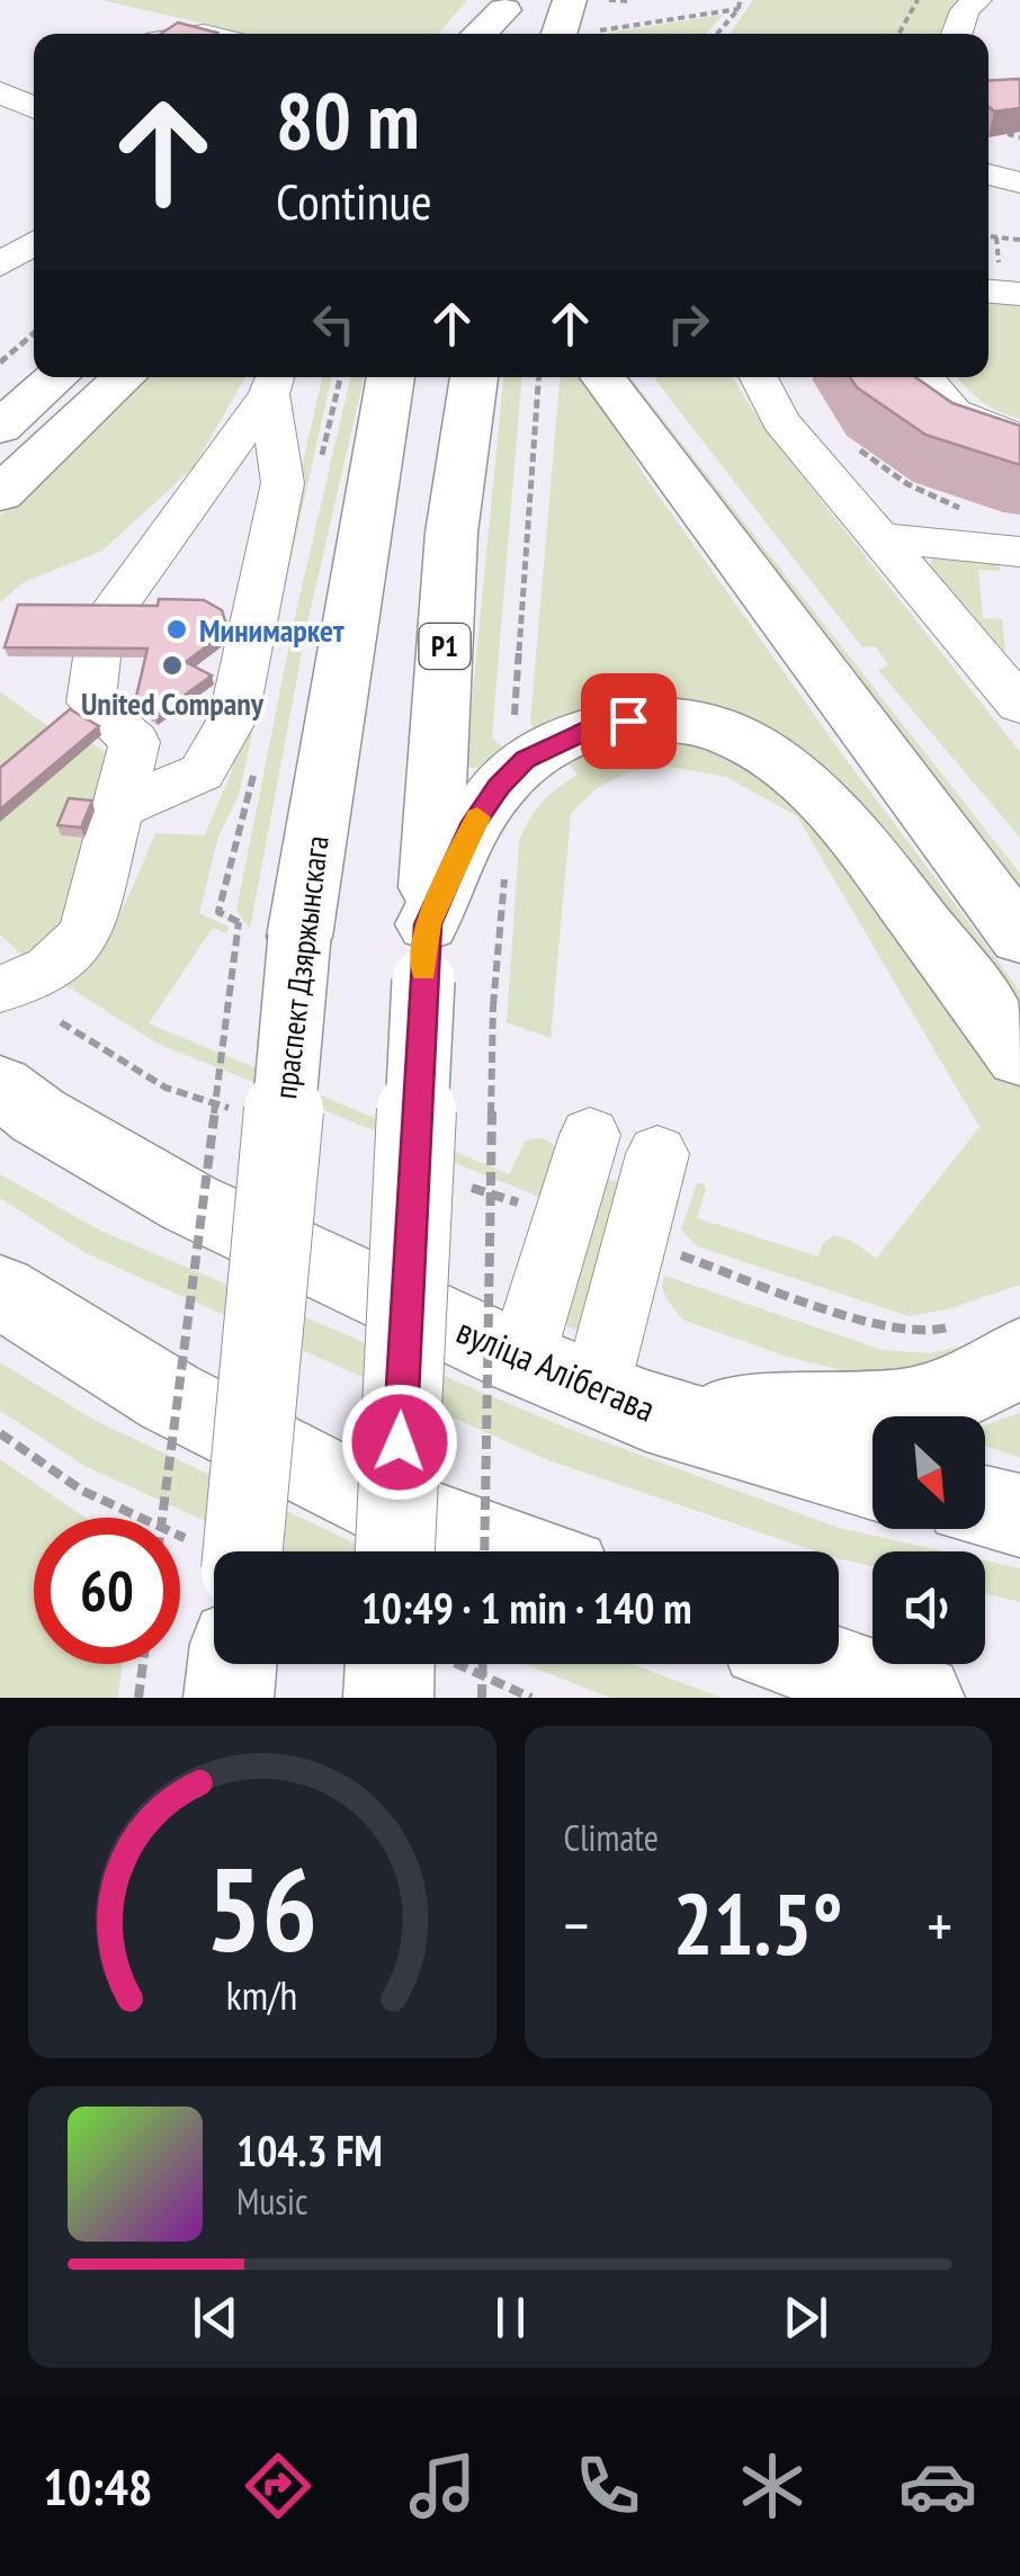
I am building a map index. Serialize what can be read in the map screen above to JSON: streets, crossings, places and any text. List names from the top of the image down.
{
  "streets": {
    "main road": ["Р1", "праспект Дзяржынскага", "вуліца Алібегава"]
  },
  "places": ["Минимаркет", "United Company"],
  "north": "bottom right",
  "page": {
    "turn": ["80 m", "Continue"],
    "limit": "60",
    "trip": "10:49 · 1 min · 140 m",
    "tile": "Climate",
    "heat": ["−", "21.5°", "+"],
    "song": ["104.3 FM", "Music"],
    "tabs": "10:48",
    "gauge": ["56", "km/h"]
  }
}
